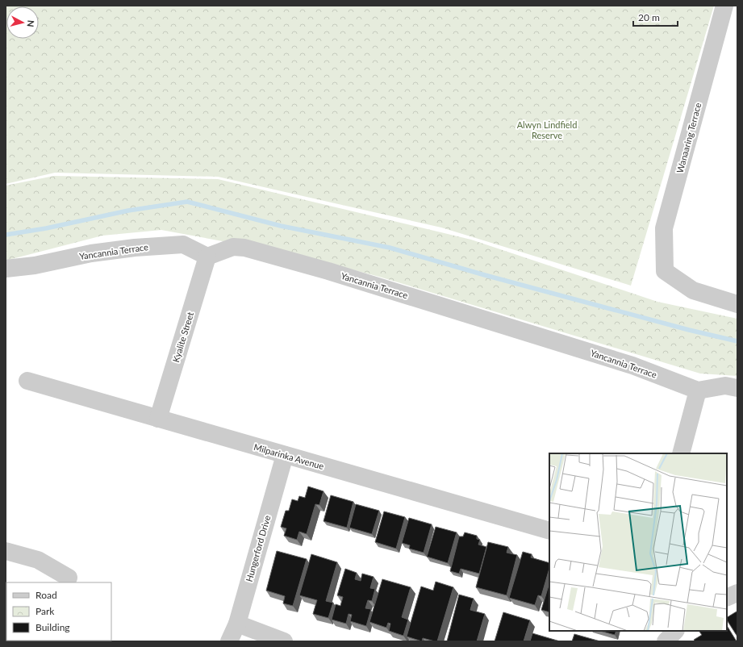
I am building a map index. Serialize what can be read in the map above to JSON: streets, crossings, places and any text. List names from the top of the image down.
{
  "streets": {
    "street": [
      "Wanaaring Terrace",
      "Yancannia Terrace",
      "Kyalite Street",
      "Milparinka Avenue",
      "Hungerford Drive"
    ]
  },
  "crossings": [
    ["Yancannia Terrace", "Kyalite Street"],
    ["Kyalite Street", "Milparinka Avenue"],
    ["Milparinka Avenue", "Hungerford Drive"]
  ],
  "parks": ["Alwyn Lindfield Reserve"],
  "legend": ["Road", "Park", "Building"],
  "scale_bar": "20 m",
  "north": "right"
}
